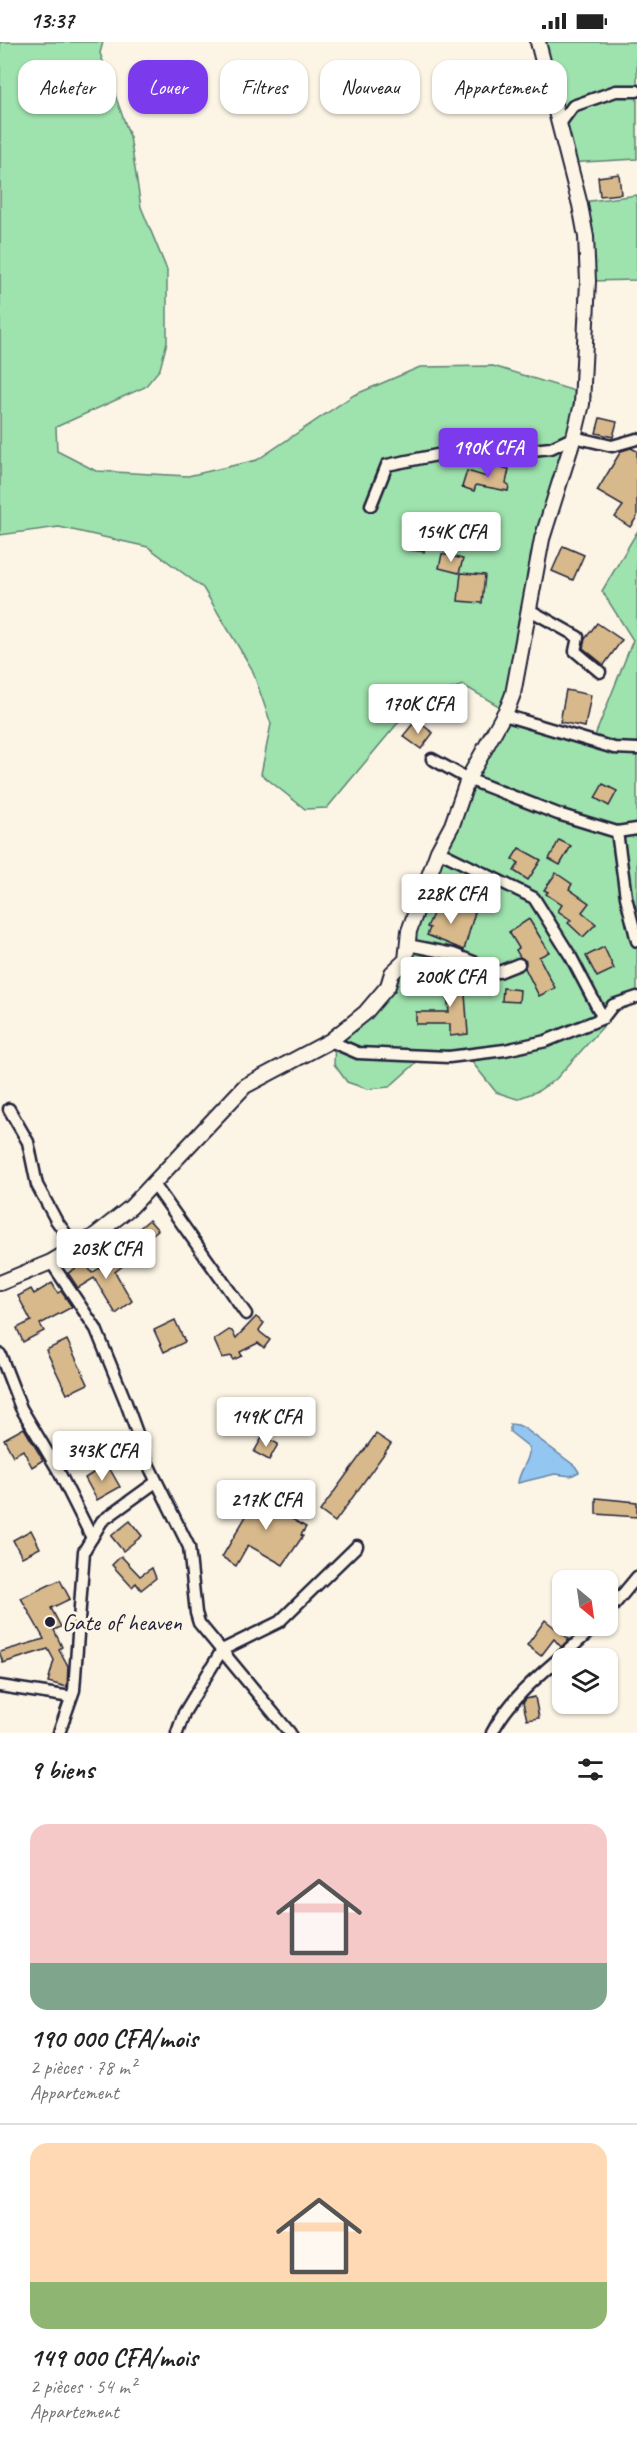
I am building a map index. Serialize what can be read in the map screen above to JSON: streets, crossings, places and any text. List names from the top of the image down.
{
  "places": ["Gate of heaven"],
  "north": "bottom right",
  "page": {
    "status": "13:37",
    "chip": [
      "Acheter",
      "Louer",
      "Filtres",
      "Nouveau",
      "Appartement"
    ],
    "price": [
      "190K CFA",
      "154K CFA",
      "170K CFA",
      "228K CFA",
      "200K CFA",
      "203K CFA",
      "149K CFA",
      "343K CFA",
      "217K CFA"
    ],
    "heading": "9 biens",
    "list": [
      {
        "name": "190 000 CFA/mois",
        "note": "2 pièces · 78 m² · Appartement"
      },
      {
        "name": "149 000 CFA/mois",
        "note": "2 pièces · 54 m² · Appartement"
      }
    ]
  }
}
